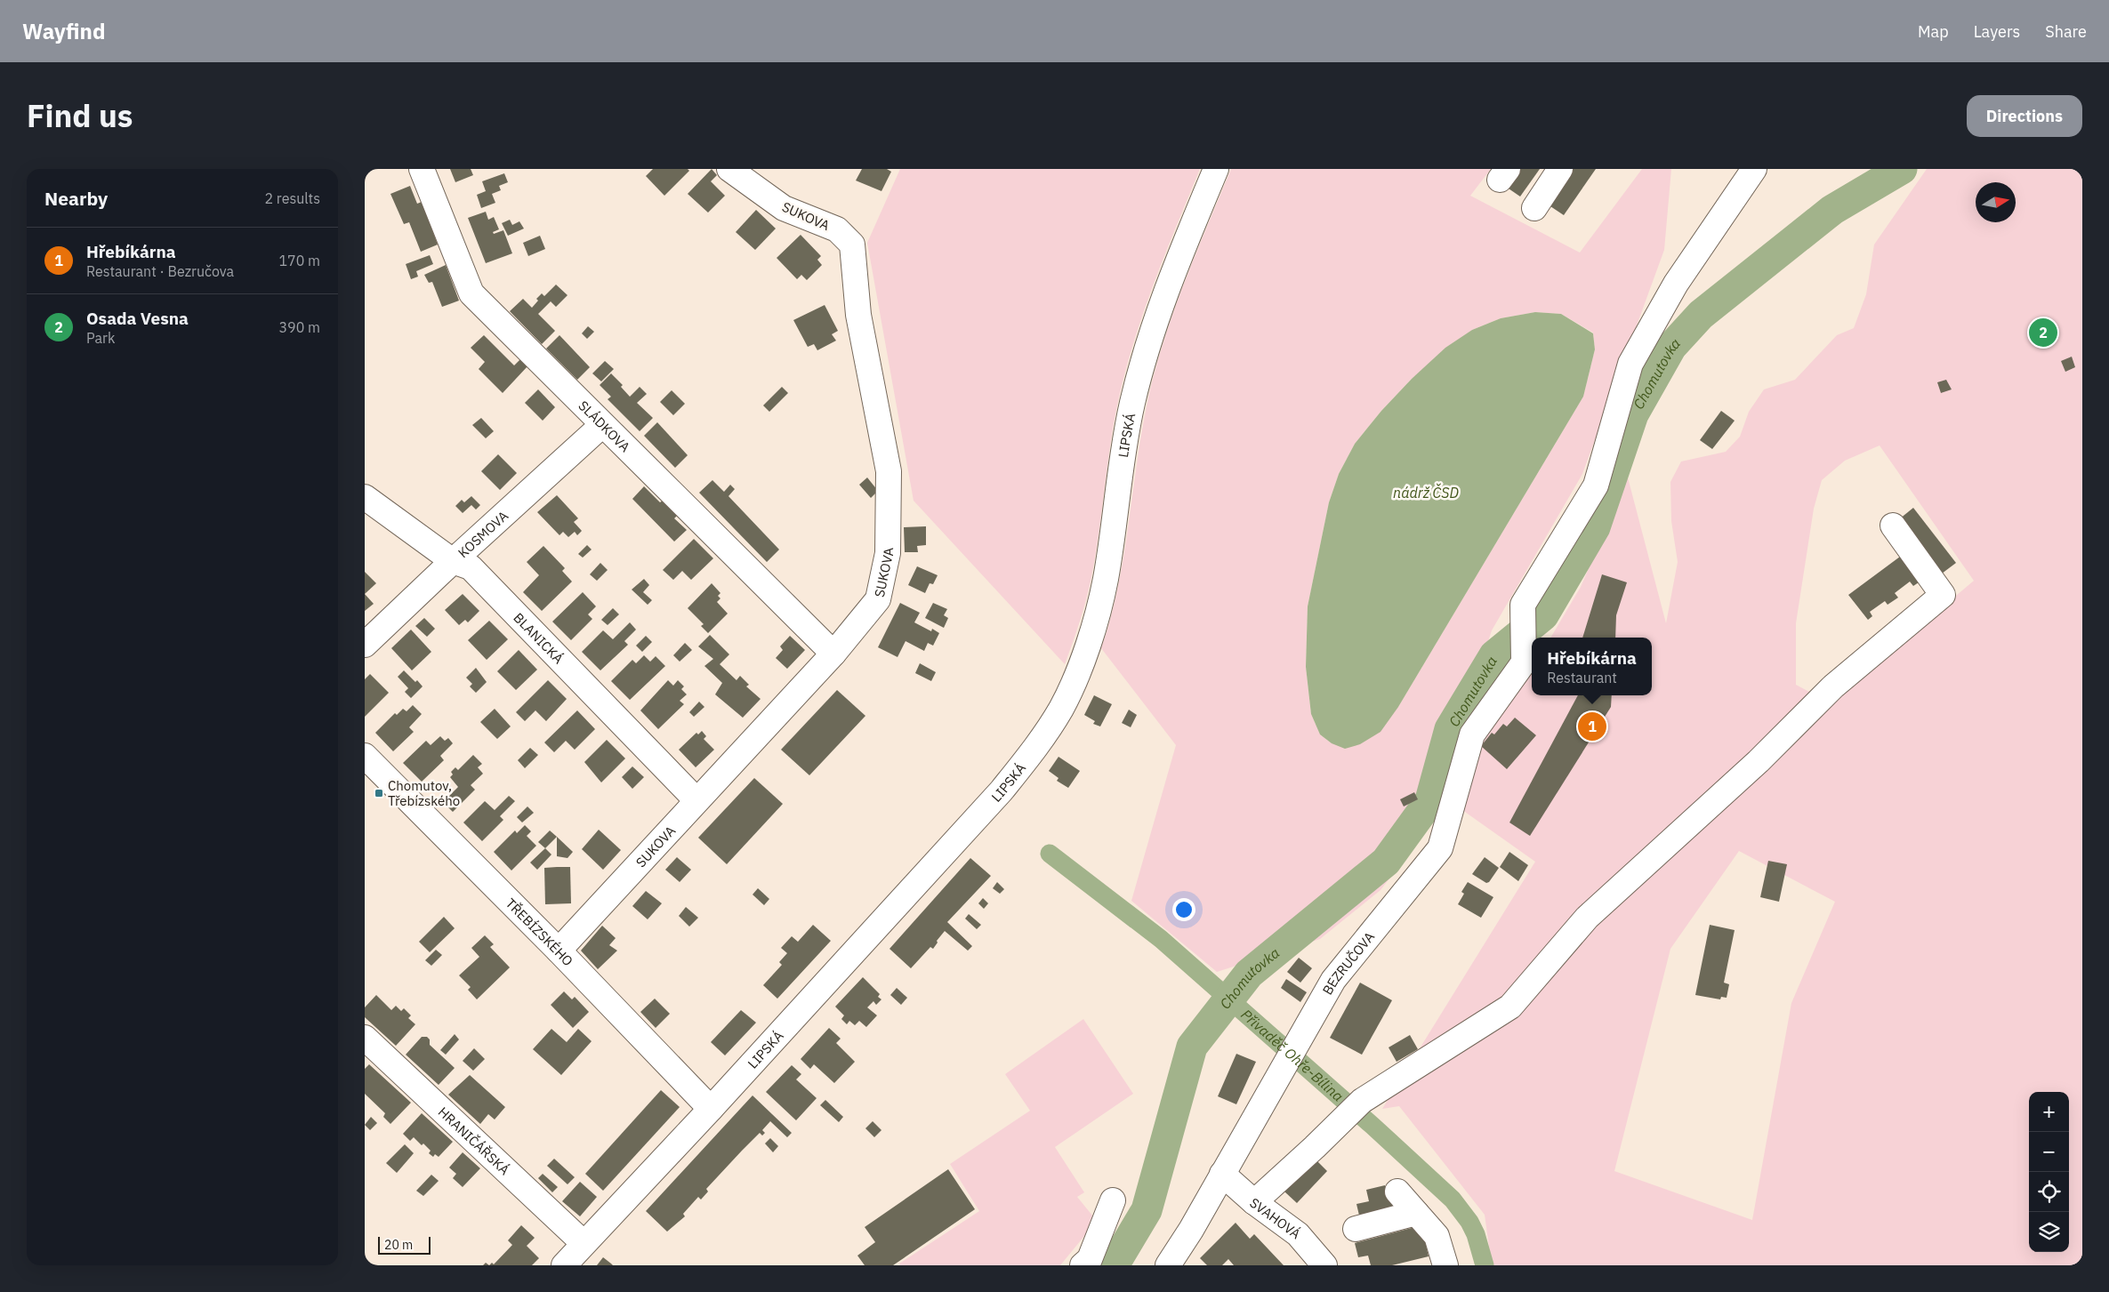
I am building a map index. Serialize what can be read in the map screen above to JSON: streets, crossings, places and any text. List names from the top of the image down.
{
  "streets": {
    "street": [
      "SUKOVA",
      "SLÁDKOVA",
      "LIPSKÁ",
      "KOSMOVA",
      "BLANICKÁ",
      "TŘEBÍZSKÉHO",
      "BEZRUČOVA",
      "HRANIČÁŘSKÁ",
      "SVAHOVÁ"
    ]
  },
  "crossings": [
    ["SUKOVA", "SLÁDKOVA"],
    ["SUKOVA", "BLANICKÁ"],
    ["SUKOVA", "TŘEBÍZSKÉHO"],
    ["SLÁDKOVA", "KOSMOVA"],
    ["LIPSKÁ", "TŘEBÍZSKÉHO"],
    ["LIPSKÁ", "HRANIČÁŘSKÁ"],
    ["KOSMOVA", "BLANICKÁ"],
    ["BEZRUČOVA", "SVAHOVÁ"]
  ],
  "water": ["Chomutovka", "nádrž ČSD", "Přivaděč Ohře-Bílina"],
  "places": {
    "transit": ["Chomutov, Třebízského"]
  },
  "scale_bar": "20 m",
  "north": "right",
  "page": {
    "header": "Wayfind",
    "nav": ["Map", "Layers", "Share"],
    "title": "Find us",
    "buttons": "Directions",
    "heading": ["Nearby", "2 results"],
    "list": [
      {
        "mark": "1",
        "name": "Hřebíkárna",
        "note": "Restaurant · Bezručova",
        "value": "170 m"
      },
      {
        "mark": "2",
        "name": "Osada Vesna",
        "note": "Park",
        "value": "390 m"
      }
    ],
    "pins": ["2", "1"],
    "popup": ["Hřebíkárna", "Restaurant"],
    "map_buttons": ["+", "−"],
    "scale": "20 m"
  }
}
